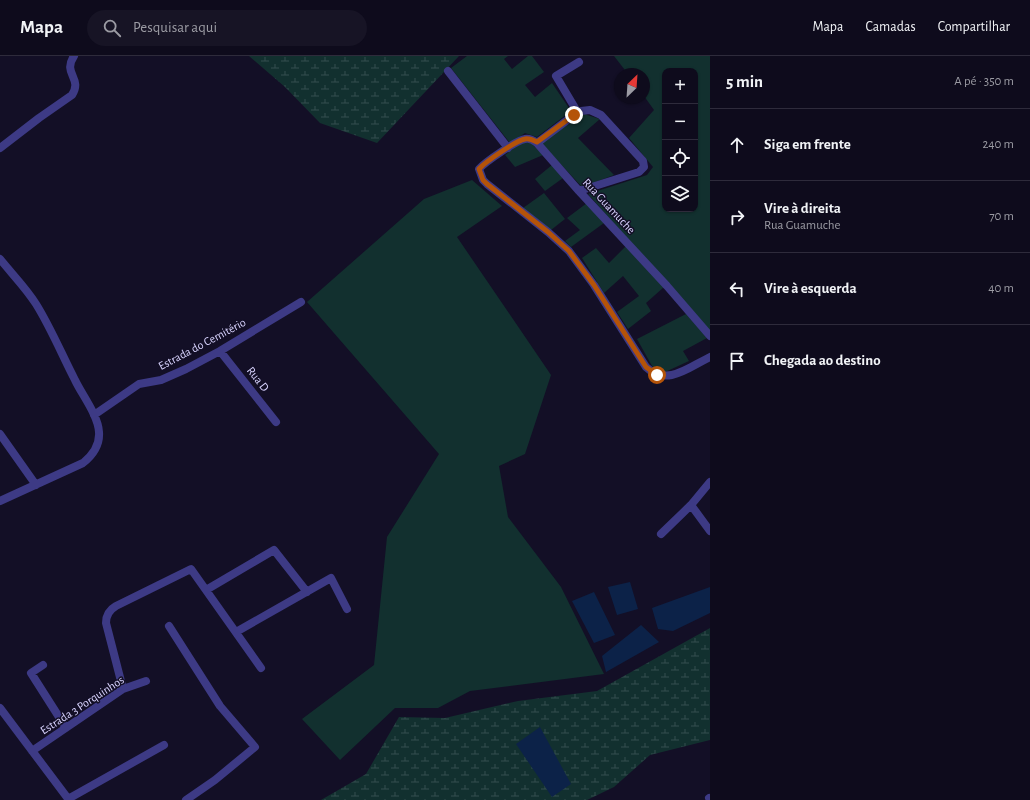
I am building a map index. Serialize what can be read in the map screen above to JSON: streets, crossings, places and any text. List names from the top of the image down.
{
  "streets": {
    "street": [
      "Rua Guamuche",
      "Estrada do Cemitério",
      "Rua D",
      "Estrada 3 Porquinhos"
    ]
  },
  "crossings": [
    ["Estrada do Cemitério", "Rua D"]
  ],
  "north": "top right",
  "page": {
    "header": "Mapa",
    "search": "Pesquisar aqui",
    "nav": ["Mapa", "Camadas", "Compartilhar"],
    "heading": ["5 min", "A pé · 350 m"],
    "map_buttons": ["+", "−"],
    "list": [
      ["Siga em frente", "240 m"],
      ["Vire à direita", "Rua Guamuche", "70 m"],
      ["Vire à esquerda", "40 m"],
      "Chegada ao destino"
    ]
  }
}
